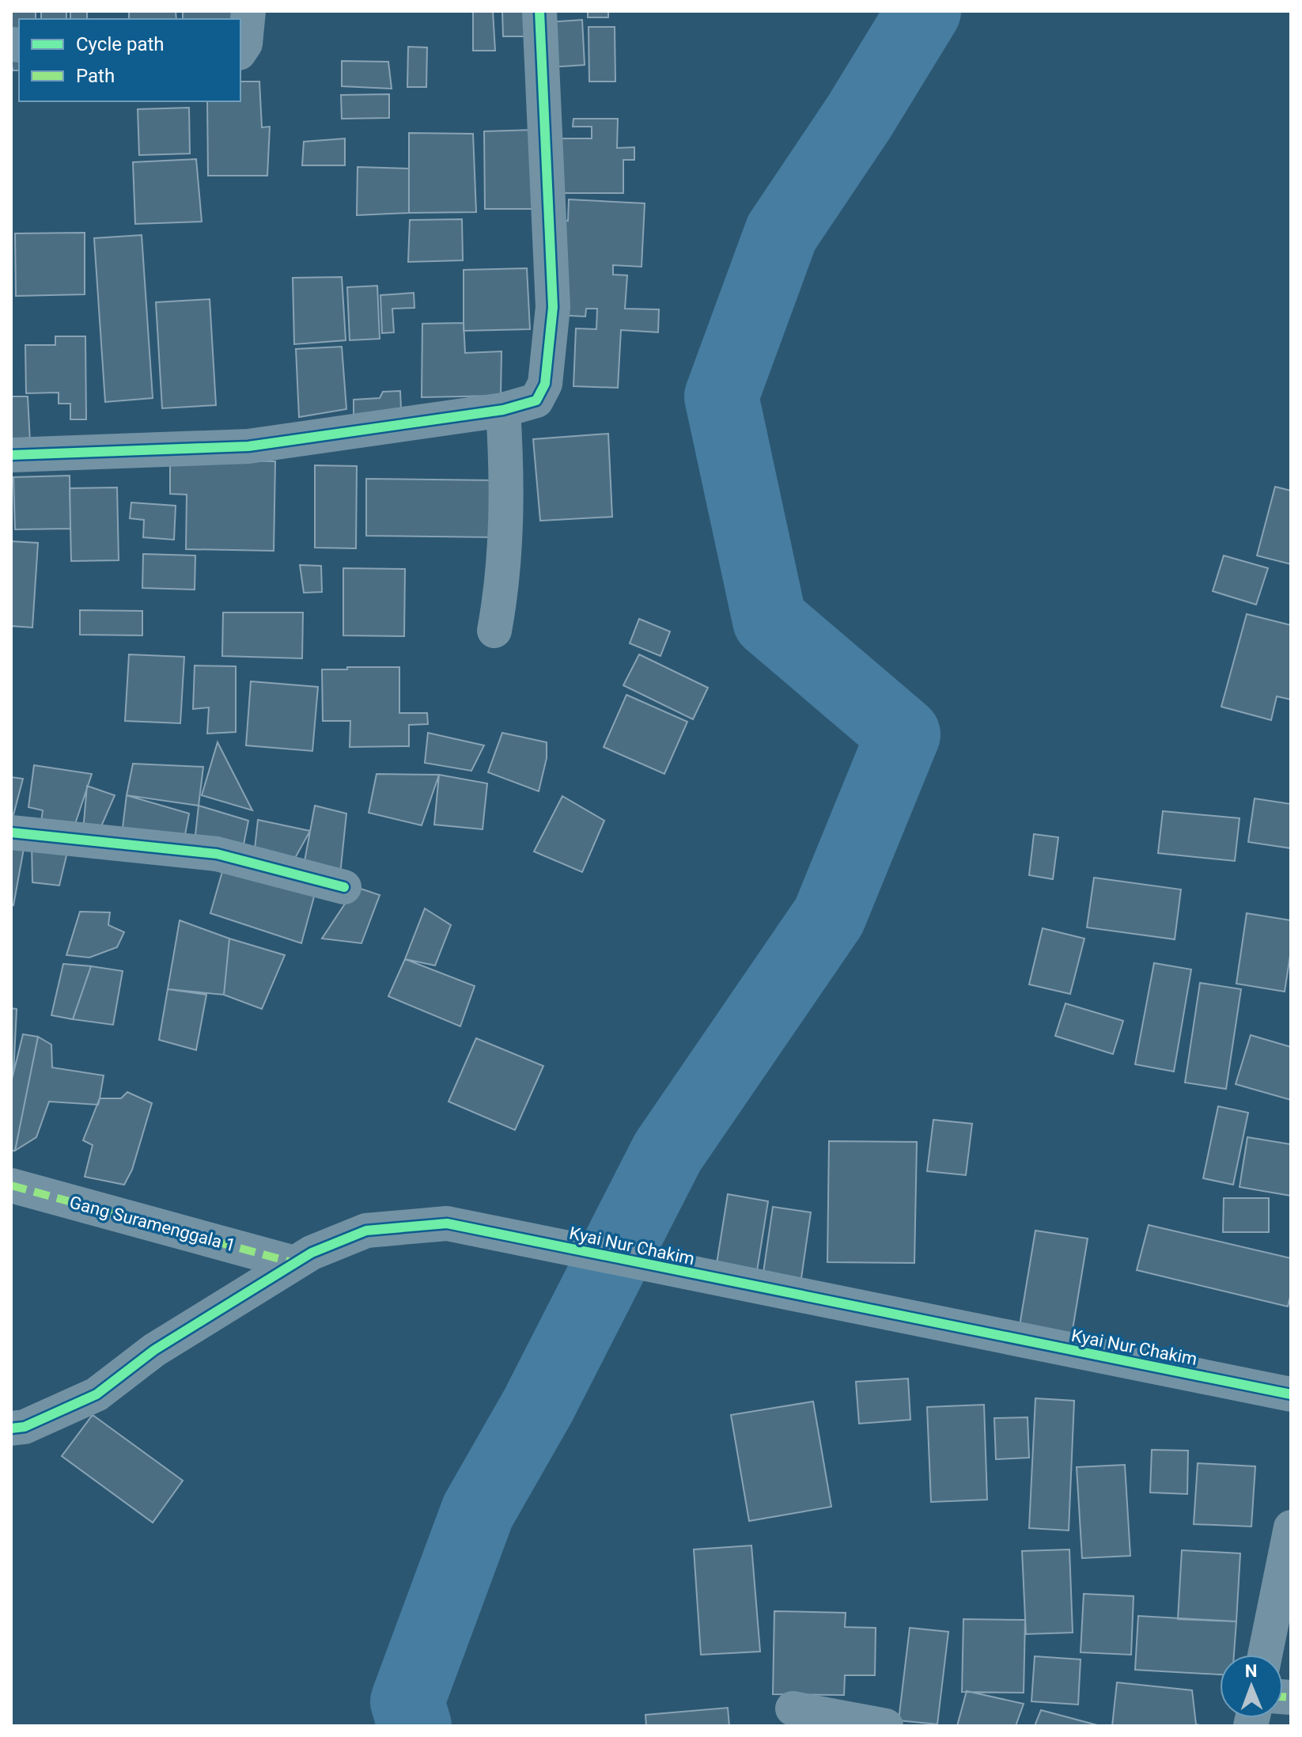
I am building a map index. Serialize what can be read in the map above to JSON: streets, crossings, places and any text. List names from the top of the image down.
{
  "streets": {
    "street": ["Gang Suramenggala 1", "Kyai Nur Chakim"]
  },
  "crossings": [
    ["Gang Suramenggala 1", "Kyai Nur Chakim"]
  ],
  "legend": ["Cycle path", "Path"],
  "north": "top"
}
